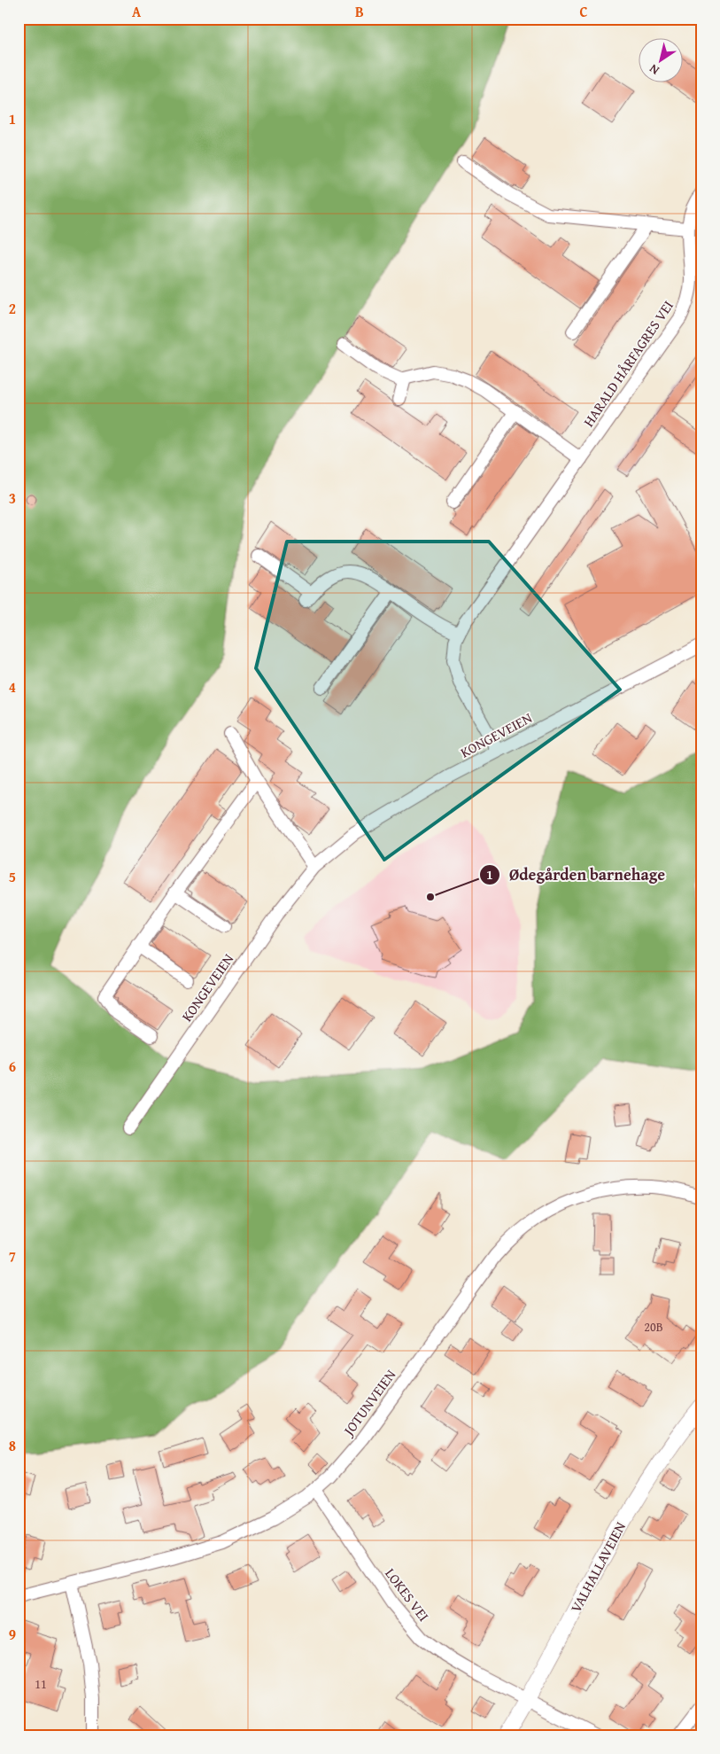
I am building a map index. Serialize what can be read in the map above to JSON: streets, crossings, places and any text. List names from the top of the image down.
{
  "streets": {
    "street": [
      "HARALD HÅRFAGRES VEI",
      "KONGEVEIEN",
      "JOTUNVEIEN",
      "VALHALLAVEIEN",
      "LOKES VEI"
    ]
  },
  "crossings": [
    ["HARALD HÅRFAGRES VEI", "KONGEVEIEN"],
    ["JOTUNVEIEN", "LOKES VEI"],
    ["VALHALLAVEIEN", "LOKES VEI"]
  ],
  "places": ["Ødegården barnehage"],
  "house_numbers": ["20B", "11"],
  "north": "bottom left",
  "grid": {
    "columns": ["A", "B", "C"],
    "rows": [
      "1",
      "2",
      "3",
      "4",
      "5",
      "6",
      "7",
      "8",
      "9"
    ]
  }
}
